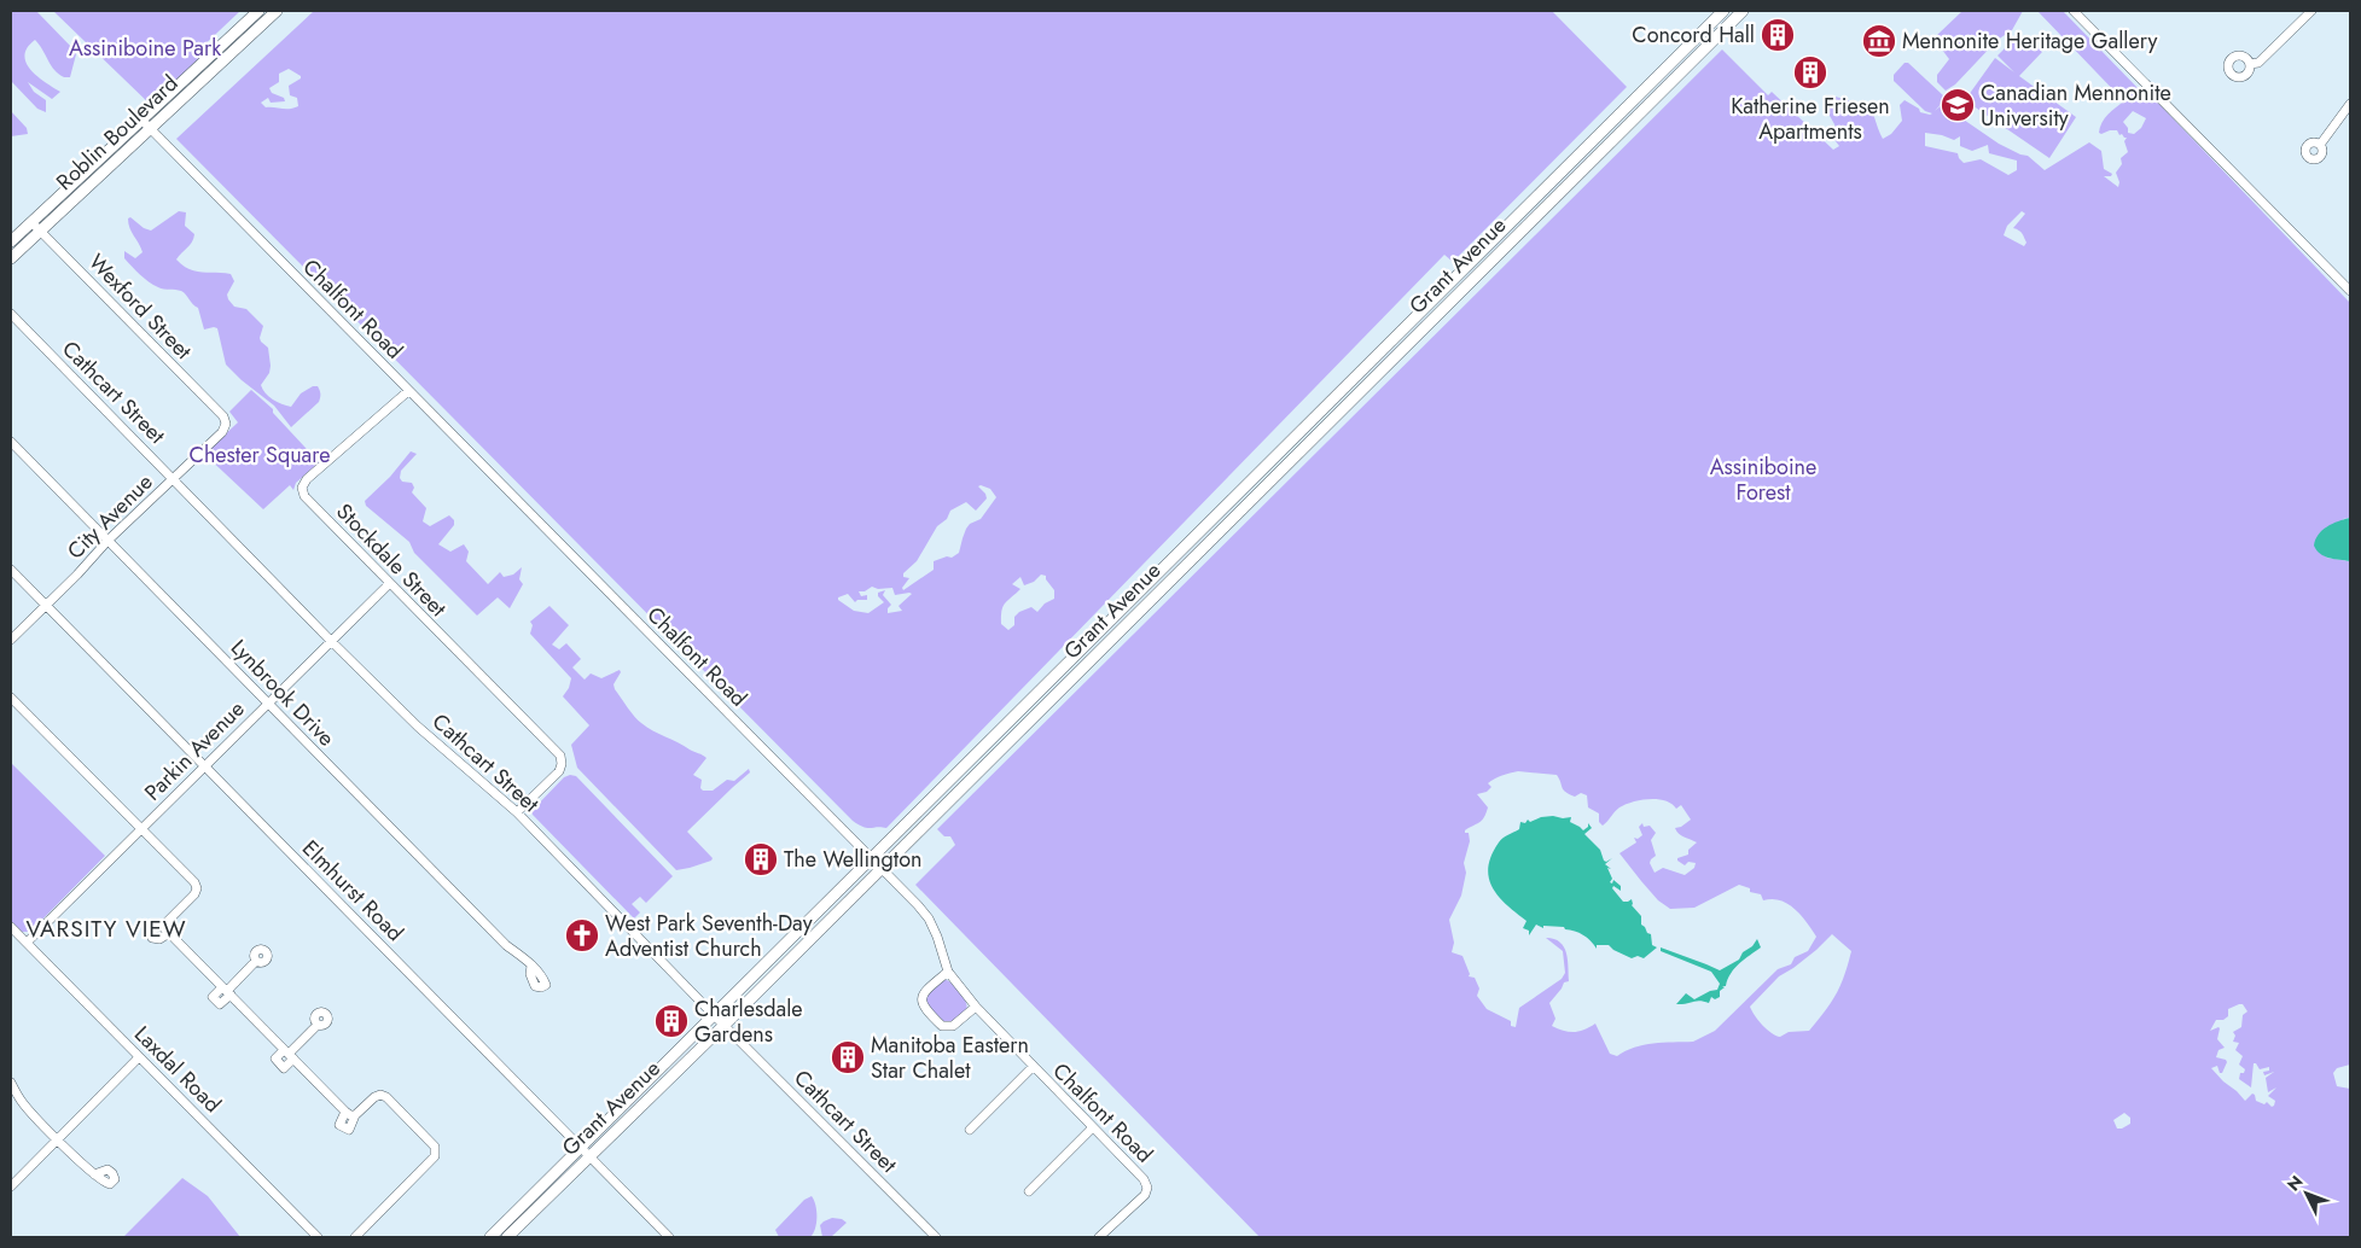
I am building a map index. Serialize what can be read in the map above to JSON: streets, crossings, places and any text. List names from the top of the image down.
{
  "streets": {
    "main road": ["Roblin Boulevard", "Grant Avenue"],
    "street": [
      "Wexford Street",
      "Chalfont Road",
      "Cathcart Street",
      "City Avenue",
      "Stockdale Street",
      "Lynbrook Drive",
      "Parkin Avenue",
      "Elmhurst Road",
      "Laxdal Road"
    ]
  },
  "crossings": [
    ["Roblin Boulevard", "Wexford Street"],
    ["Roblin Boulevard", "Chalfont Road"],
    ["Grant Avenue", "Chalfont Road"],
    ["Grant Avenue", "Cathcart Street"],
    ["Grant Avenue", "Elmhurst Road"],
    ["Wexford Street", "City Avenue"],
    ["Chalfont Road", "Stockdale Street"],
    ["Cathcart Street", "City Avenue"],
    ["Cathcart Street", "Stockdale Street"],
    ["Cathcart Street", "Parkin Avenue"],
    ["City Avenue", "Lynbrook Drive"],
    ["City Avenue", "Elmhurst Road"],
    ["Stockdale Street", "Parkin Avenue"],
    ["Lynbrook Drive", "Parkin Avenue"],
    ["Parkin Avenue", "Elmhurst Road"],
    ["Parkin Avenue", "Laxdal Road"]
  ],
  "districts": ["VARSITY VIEW"],
  "parks": ["Assiniboine Park", "Chester Square", "Assiniboine Forest"],
  "places": {
    "building": [
      "Concord Hall",
      "Katherine Friesen Apartments",
      "The Wellington",
      "Charlesdale Gardens",
      "Manitoba Eastern Star Chalet"
    ],
    "museum": ["Mennonite Heritage Gallery"],
    "school or university": ["Canadian Mennonite University"],
    "church": ["West Park Seventh-Day Adventist Church"]
  },
  "north": "top left"
}
